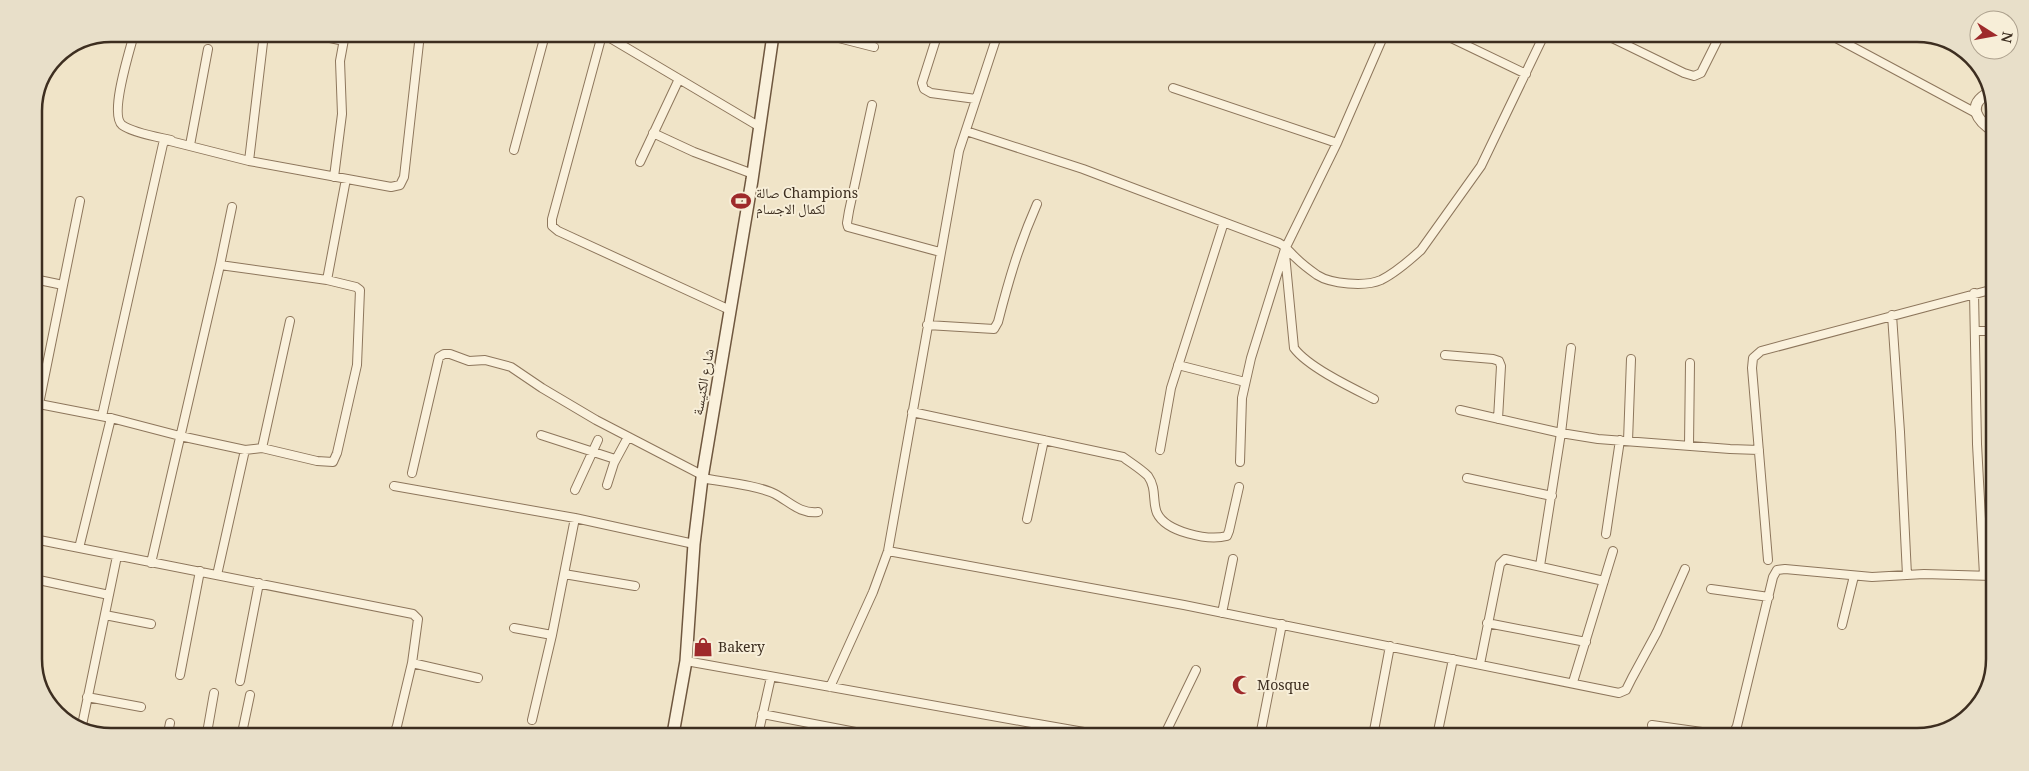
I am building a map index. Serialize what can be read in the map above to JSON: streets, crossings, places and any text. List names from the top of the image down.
{
  "streets": {
    "main road": ["شارع الكنيسة"]
  },
  "places": {
    "sports": ["صالة Champions لكمال الاجسام"],
    "shop": ["Bakery"],
    "mosque": ["Mosque"]
  },
  "north": "right"
}
